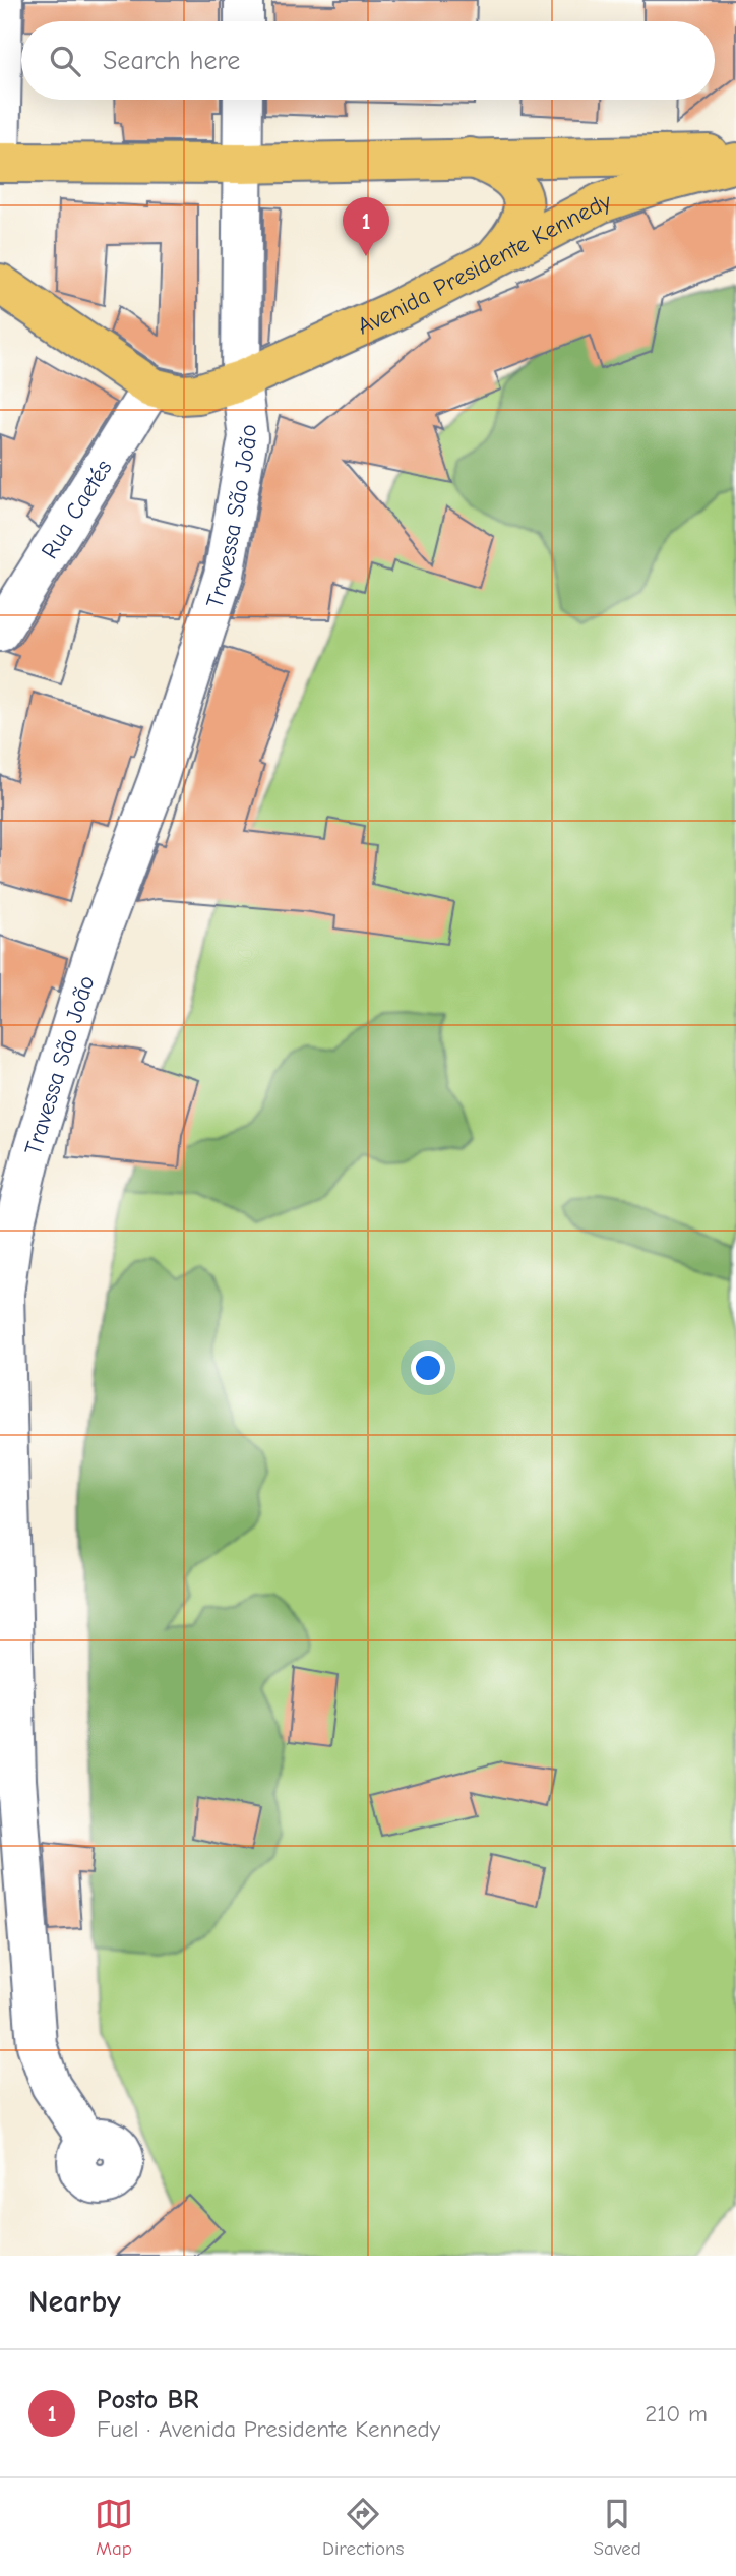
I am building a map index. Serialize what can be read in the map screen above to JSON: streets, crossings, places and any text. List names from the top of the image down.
{
  "streets": {
    "main road": ["Avenida Presidente Kennedy"],
    "street": ["Rua Caetés", "Travessa São João"]
  },
  "crossings": [
    ["Avenida Presidente Kennedy", "Rua Caetés"],
    ["Avenida Presidente Kennedy", "Travessa São João"]
  ],
  "page": {
    "search": "Search here",
    "pins": "1",
    "heading": "Nearby",
    "list": [
      {
        "mark": "1",
        "name": "Posto BR",
        "note": "Fuel · Avenida Presidente Kennedy",
        "value": "210 m"
      }
    ],
    "nav": ["Map", "Directions", "Saved"]
  }
}
